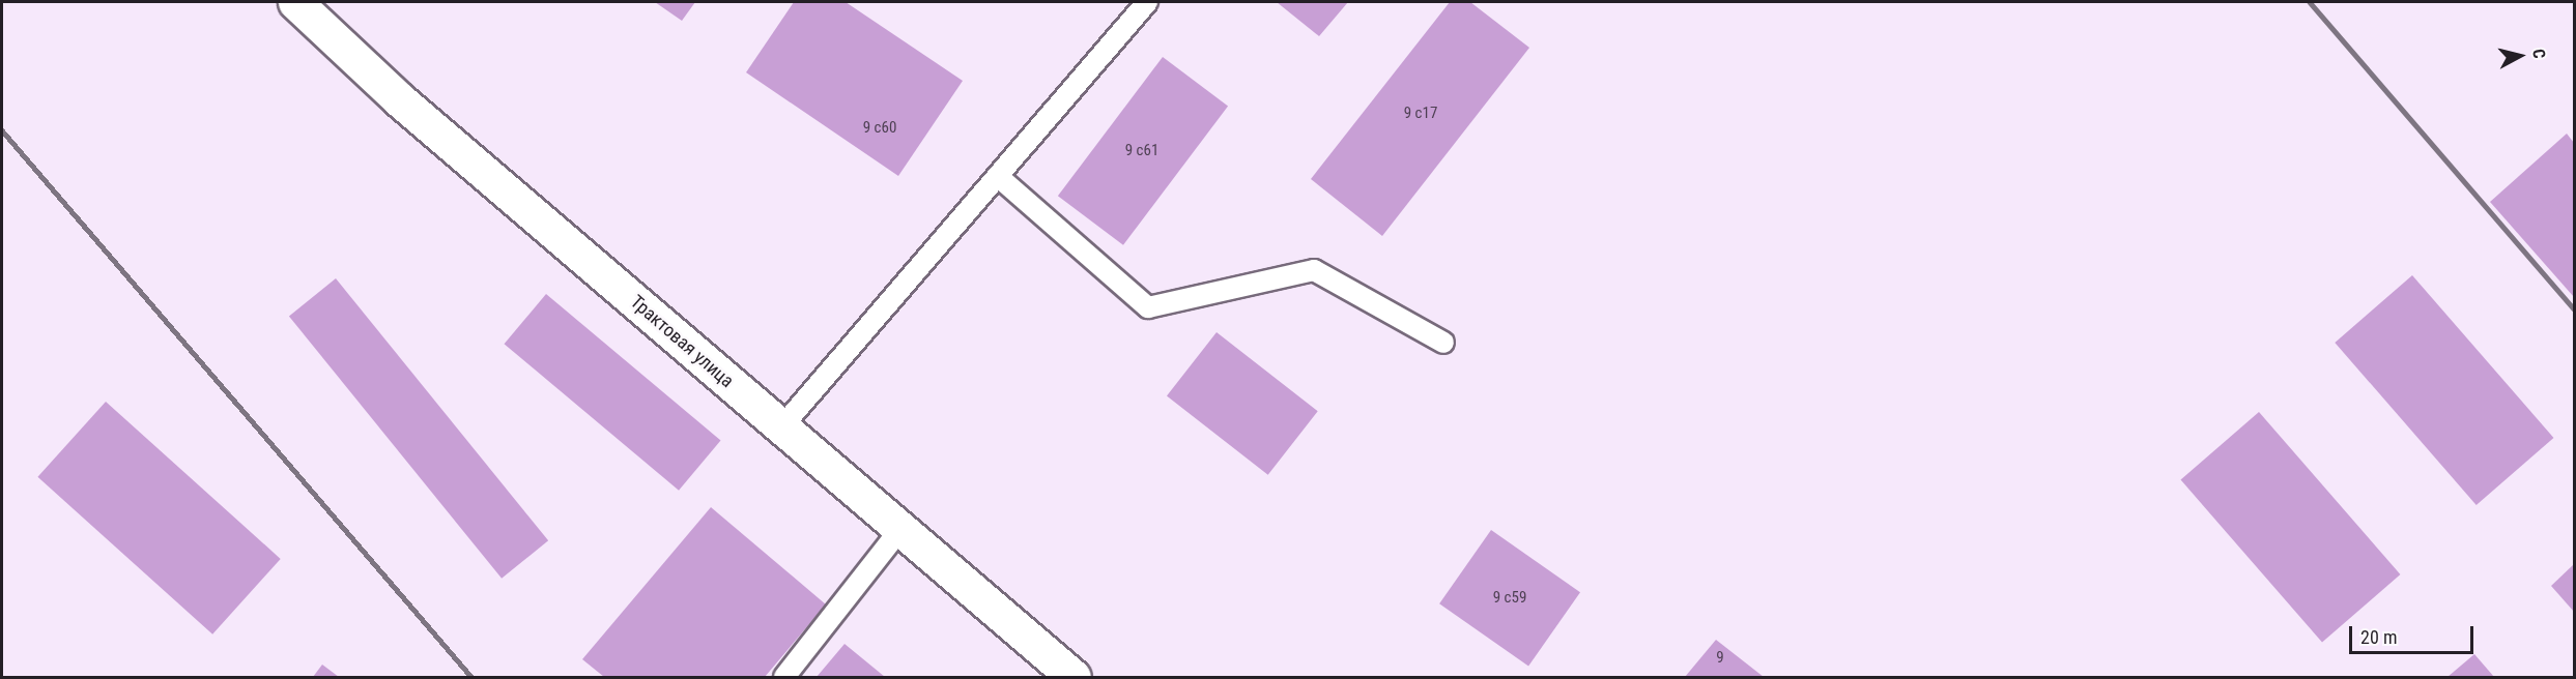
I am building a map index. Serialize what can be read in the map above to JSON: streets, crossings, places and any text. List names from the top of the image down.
{
  "streets": {
    "main road": ["Трактовая улица"]
  },
  "house_numbers": [
    "9 с17",
    "9 с60",
    "9 с61",
    "9 c59",
    "9"
  ],
  "scale_bar": "20 m",
  "north": "right"
}
